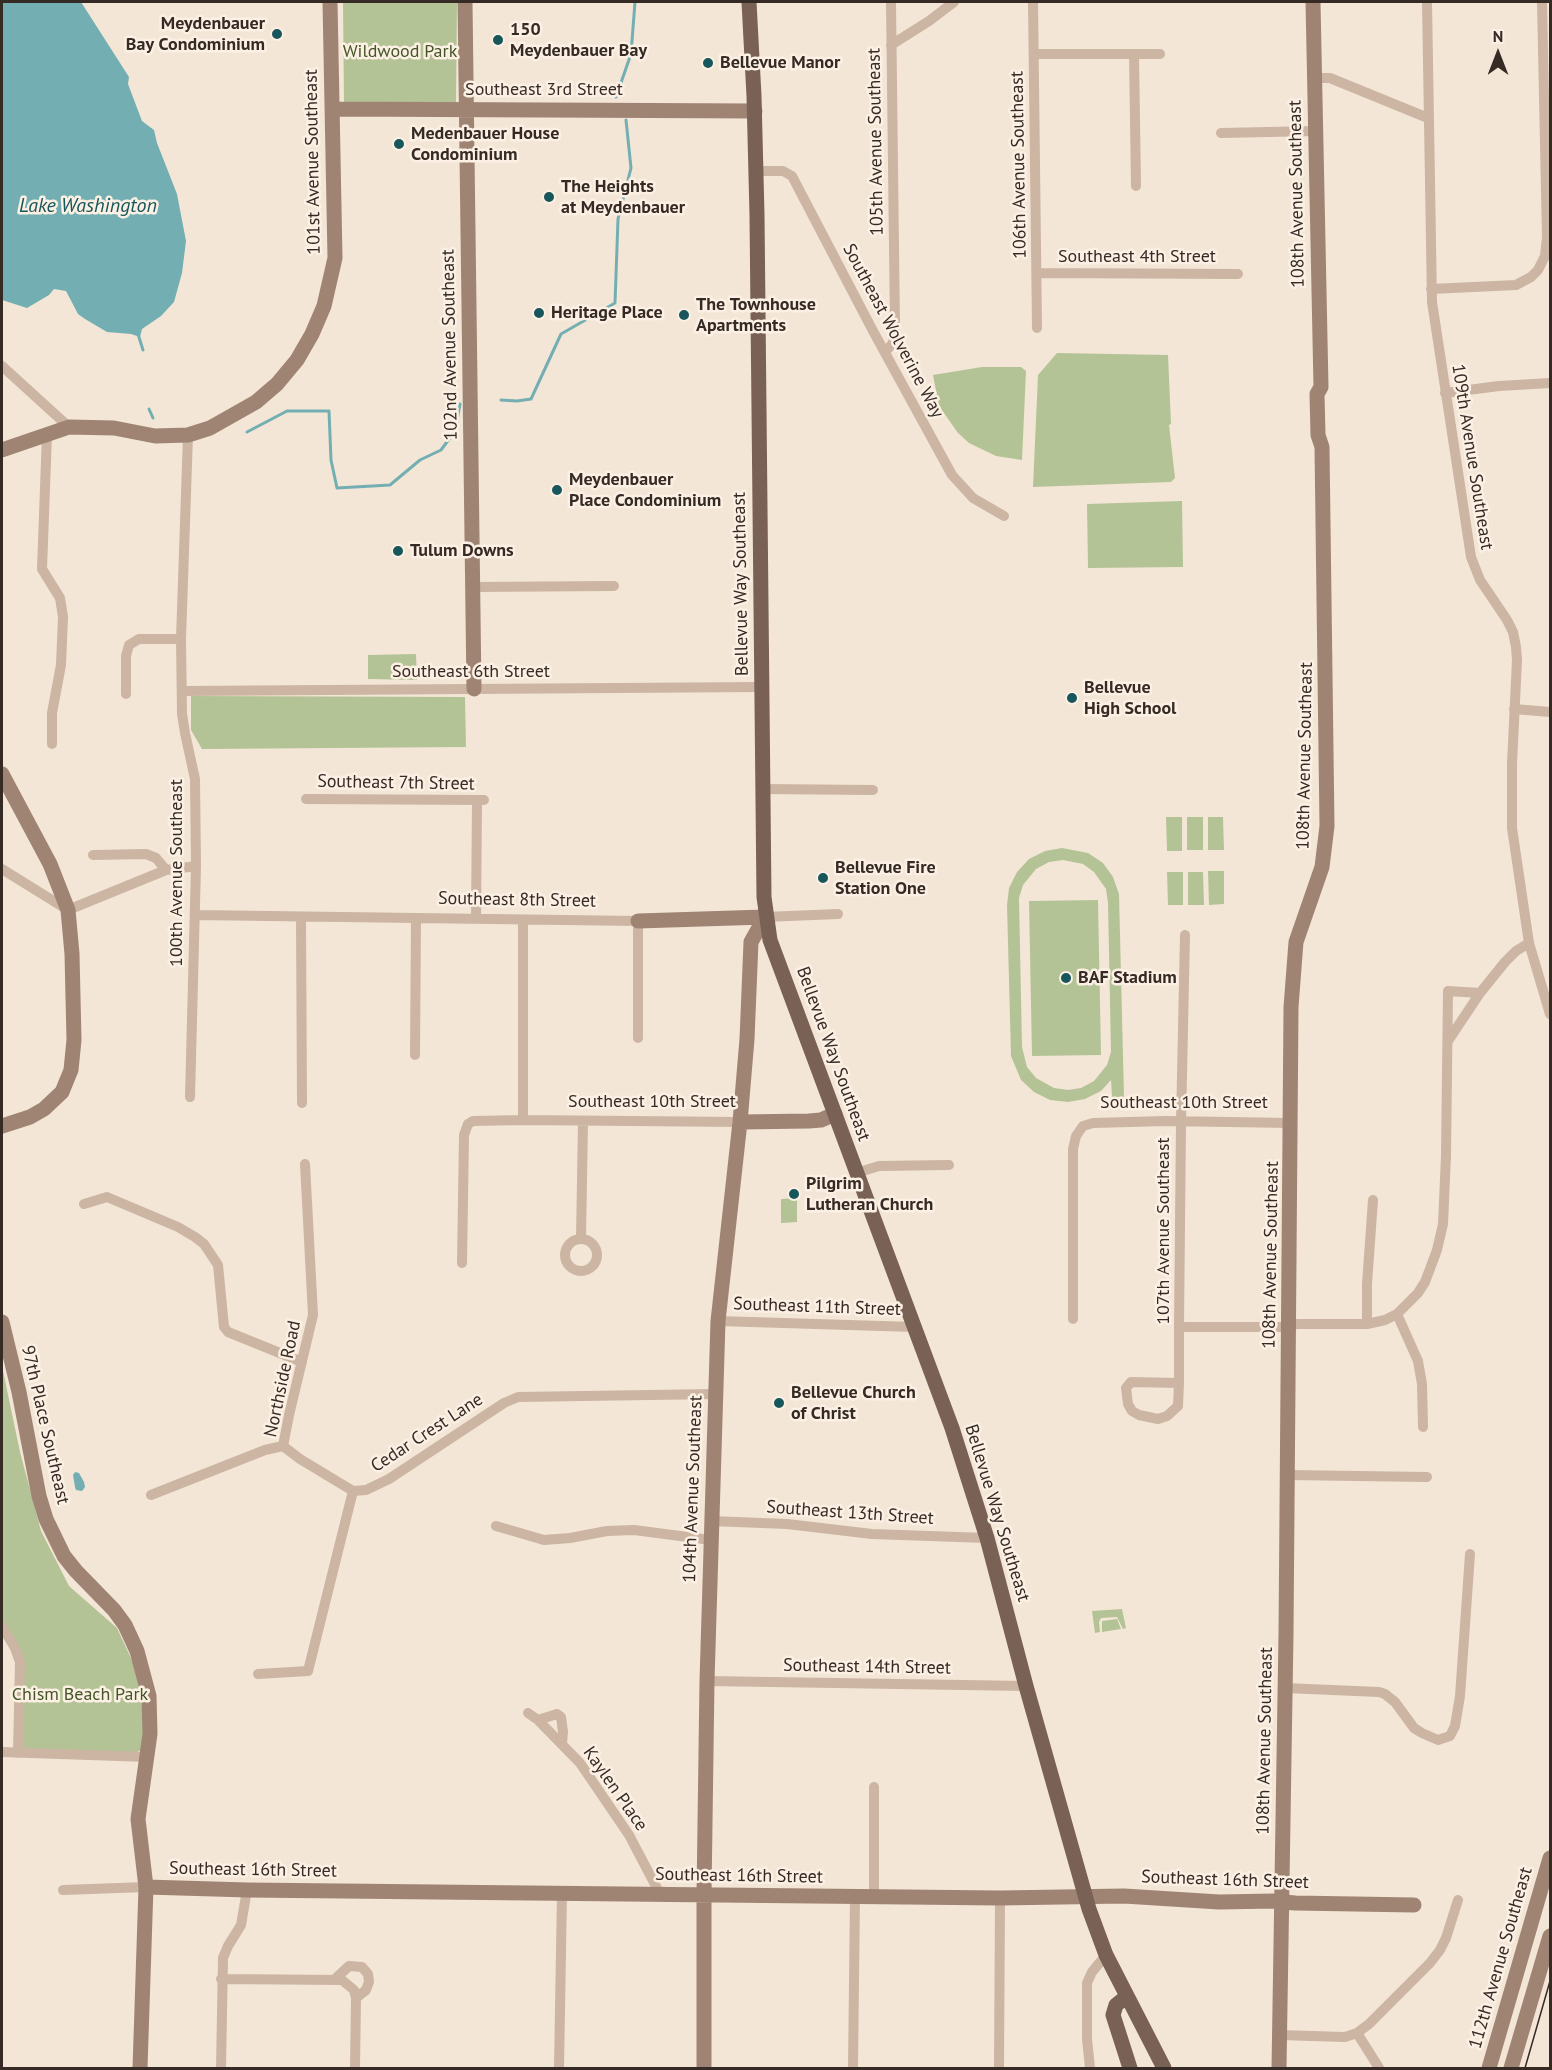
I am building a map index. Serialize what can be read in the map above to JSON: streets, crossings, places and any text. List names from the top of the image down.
{
  "streets": {
    "main road": ["Bellevue Way Southeast"],
    "street": [
      "Southeast 3rd Street",
      "105th Avenue Southeast",
      "101st Avenue Southeast",
      "106th Avenue Southeast",
      "108th Avenue Southeast",
      "Southeast 4th Street",
      "Southeast Wolverine Way",
      "102nd Avenue Southeast",
      "109th Avenue Southeast",
      "Southeast 6th Street",
      "Southeast 7th Street",
      "100th Avenue Southeast",
      "Southeast 8th Street",
      "Southeast 10th Street",
      "107th Avenue Southeast",
      "Southeast 11th Street",
      "Northside Road",
      "97th Place Southeast",
      "Cedar Crest Lane",
      "104th Avenue Southeast",
      "Southeast 13th Street",
      "Southeast 14th Street",
      "Kaylen Place",
      "Southeast 16th Street",
      "112th Avenue Southeast"
    ]
  },
  "crossings": [
    ["Southeast 3rd Street", "101st Avenue Southeast"],
    ["Southeast 3rd Street", "102nd Avenue Southeast"],
    ["Southeast 3rd Street", "Bellevue Way Southeast"],
    ["105th Avenue Southeast", "Southeast Wolverine Way"],
    ["101st Avenue Southeast", "100th Avenue Southeast"],
    ["106th Avenue Southeast", "Southeast 4th Street"],
    ["108th Avenue Southeast", "Southeast 10th Street"],
    ["108th Avenue Southeast", "Southeast 16th Street"],
    ["Southeast Wolverine Way", "Bellevue Way Southeast"],
    ["102nd Avenue Southeast", "Southeast 6th Street"],
    ["Bellevue Way Southeast", "Southeast 6th Street"],
    ["Bellevue Way Southeast", "Southeast 8th Street"],
    ["Bellevue Way Southeast", "Southeast 10th Street"],
    ["Bellevue Way Southeast", "Southeast 11th Street"],
    ["Bellevue Way Southeast", "104th Avenue Southeast"],
    ["Bellevue Way Southeast", "Southeast 13th Street"],
    ["Bellevue Way Southeast", "Southeast 14th Street"],
    ["Bellevue Way Southeast", "Southeast 16th Street"],
    ["Southeast 6th Street", "100th Avenue Southeast"],
    ["Southeast 7th Street", "Southeast 8th Street"],
    ["100th Avenue Southeast", "Southeast 8th Street"],
    ["Southeast 8th Street", "104th Avenue Southeast"],
    ["Southeast 10th Street", "107th Avenue Southeast"],
    ["Southeast 10th Street", "104th Avenue Southeast"],
    ["Southeast 11th Street", "104th Avenue Southeast"],
    ["Northside Road", "Cedar Crest Lane"],
    ["97th Place Southeast", "Southeast 16th Street"],
    ["Cedar Crest Lane", "104th Avenue Southeast"],
    ["104th Avenue Southeast", "Southeast 13th Street"],
    ["104th Avenue Southeast", "Southeast 14th Street"],
    ["104th Avenue Southeast", "Southeast 16th Street"],
    ["Kaylen Place", "Southeast 16th Street"]
  ],
  "water": ["Lake Washington"],
  "parks": ["Wildwood Park", "Chism Beach Park"],
  "places": [
    "Meydenbauer Bay Condominium",
    "150 Meydenbauer Bay",
    "Bellevue Manor",
    "Medenbauer House Condominium",
    "The Heights at Meydenbauer",
    "Heritage Place",
    "The Townhouse Apartments",
    "Meydenbauer Place Condominium",
    "Tulum Downs",
    "Bellevue High School",
    "Bellevue Fire Station One",
    "BAF Stadium",
    "Pilgrim Lutheran Church",
    "Bellevue Church of Christ"
  ],
  "north": "top"
}
